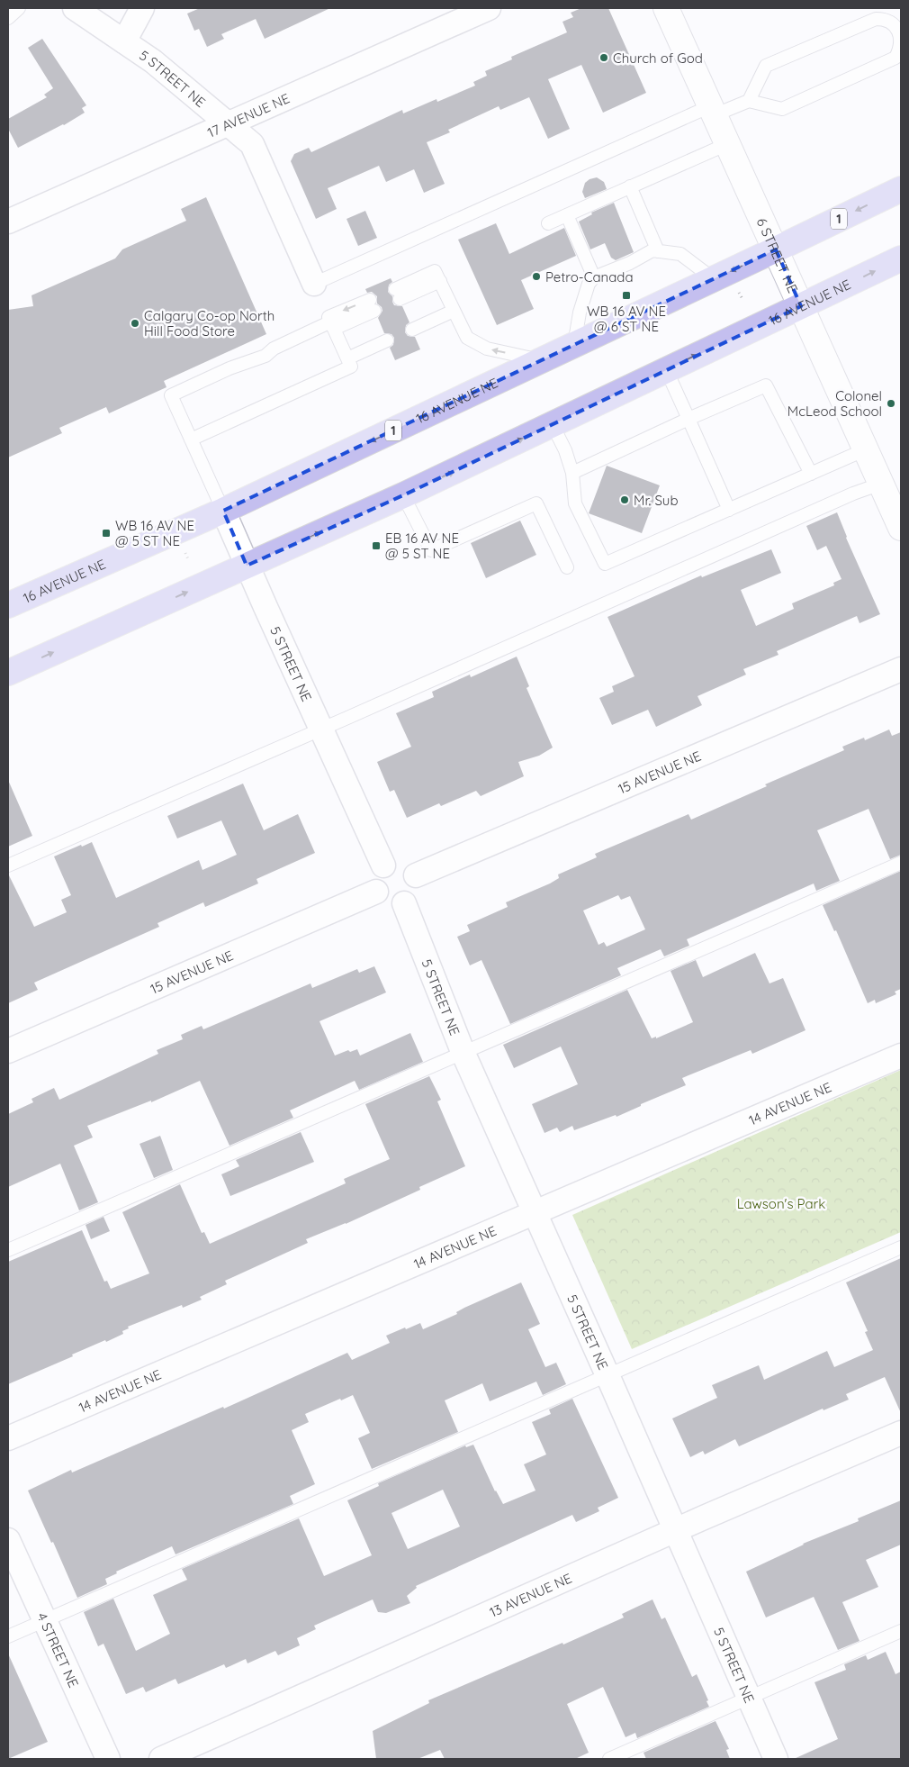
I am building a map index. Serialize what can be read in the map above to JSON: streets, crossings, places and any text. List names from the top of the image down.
{
  "streets": {
    "highway": ["1", "16 AVENUE NE"],
    "street": [
      "5 STREET NE",
      "17 AVENUE NE",
      "6 STREET NE",
      "15 AVENUE NE",
      "14 AVENUE NE",
      "13 AVENUE NE",
      "4 STREET NE"
    ]
  },
  "crossings": [
    ["5 STREET NE", "17 AVENUE NE"],
    ["5 STREET NE", "16 AVENUE NE"],
    ["5 STREET NE", "15 AVENUE NE"],
    ["5 STREET NE", "14 AVENUE NE"],
    ["5 STREET NE", "13 AVENUE NE"],
    ["6 STREET NE", "16 AVENUE NE"]
  ],
  "parks": ["Lawson's Park"],
  "places": {
    "other": [
      "Church of God",
      "Petro-Canada",
      "Calgary Co-op North Hill Food Store",
      "Colonel McLeod School",
      "Mr. Sub"
    ],
    "transit": ["WB 16 AV NE @ 6 ST NE", "WB 16 AV NE @ 5 ST NE", "EB 16 AV NE @ 5 ST NE"]
  }
}
